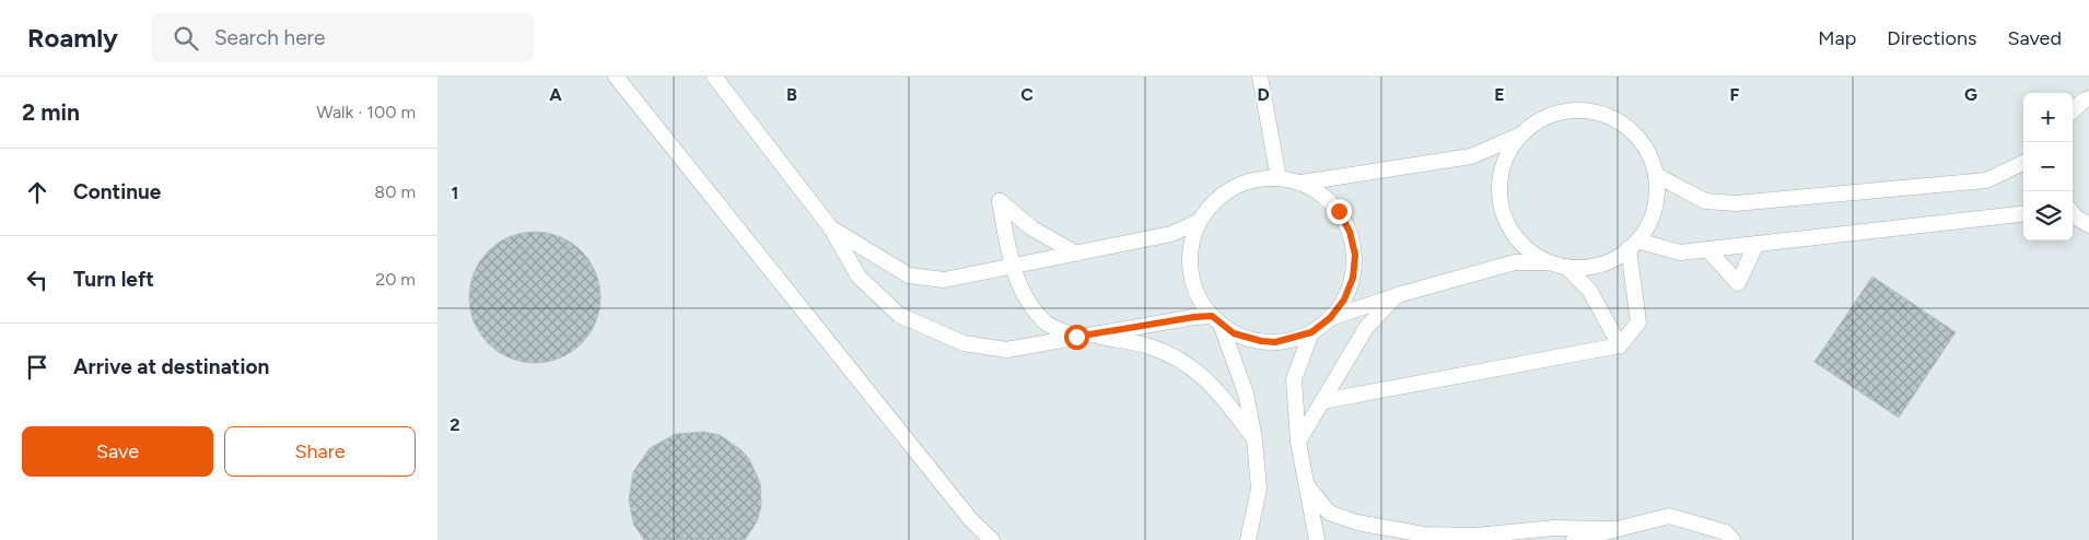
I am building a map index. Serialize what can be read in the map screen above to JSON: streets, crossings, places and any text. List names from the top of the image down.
{
  "page": {
    "header": "Roamly",
    "search": "Search here",
    "nav": ["Map", "Directions", "Saved"],
    "heading": ["2 min", "Walk · 100 m"],
    "map_buttons": ["+", "−"],
    "list": [
      ["Continue", "80 m"],
      ["Turn left", "20 m"],
      "Arrive at destination"
    ],
    "buttons": ["Save", "Share"]
  },
  "grid": {
    "columns": [
      "A",
      "B",
      "C",
      "D",
      "E",
      "F",
      "G"
    ],
    "rows": ["1", "2"]
  }
}
